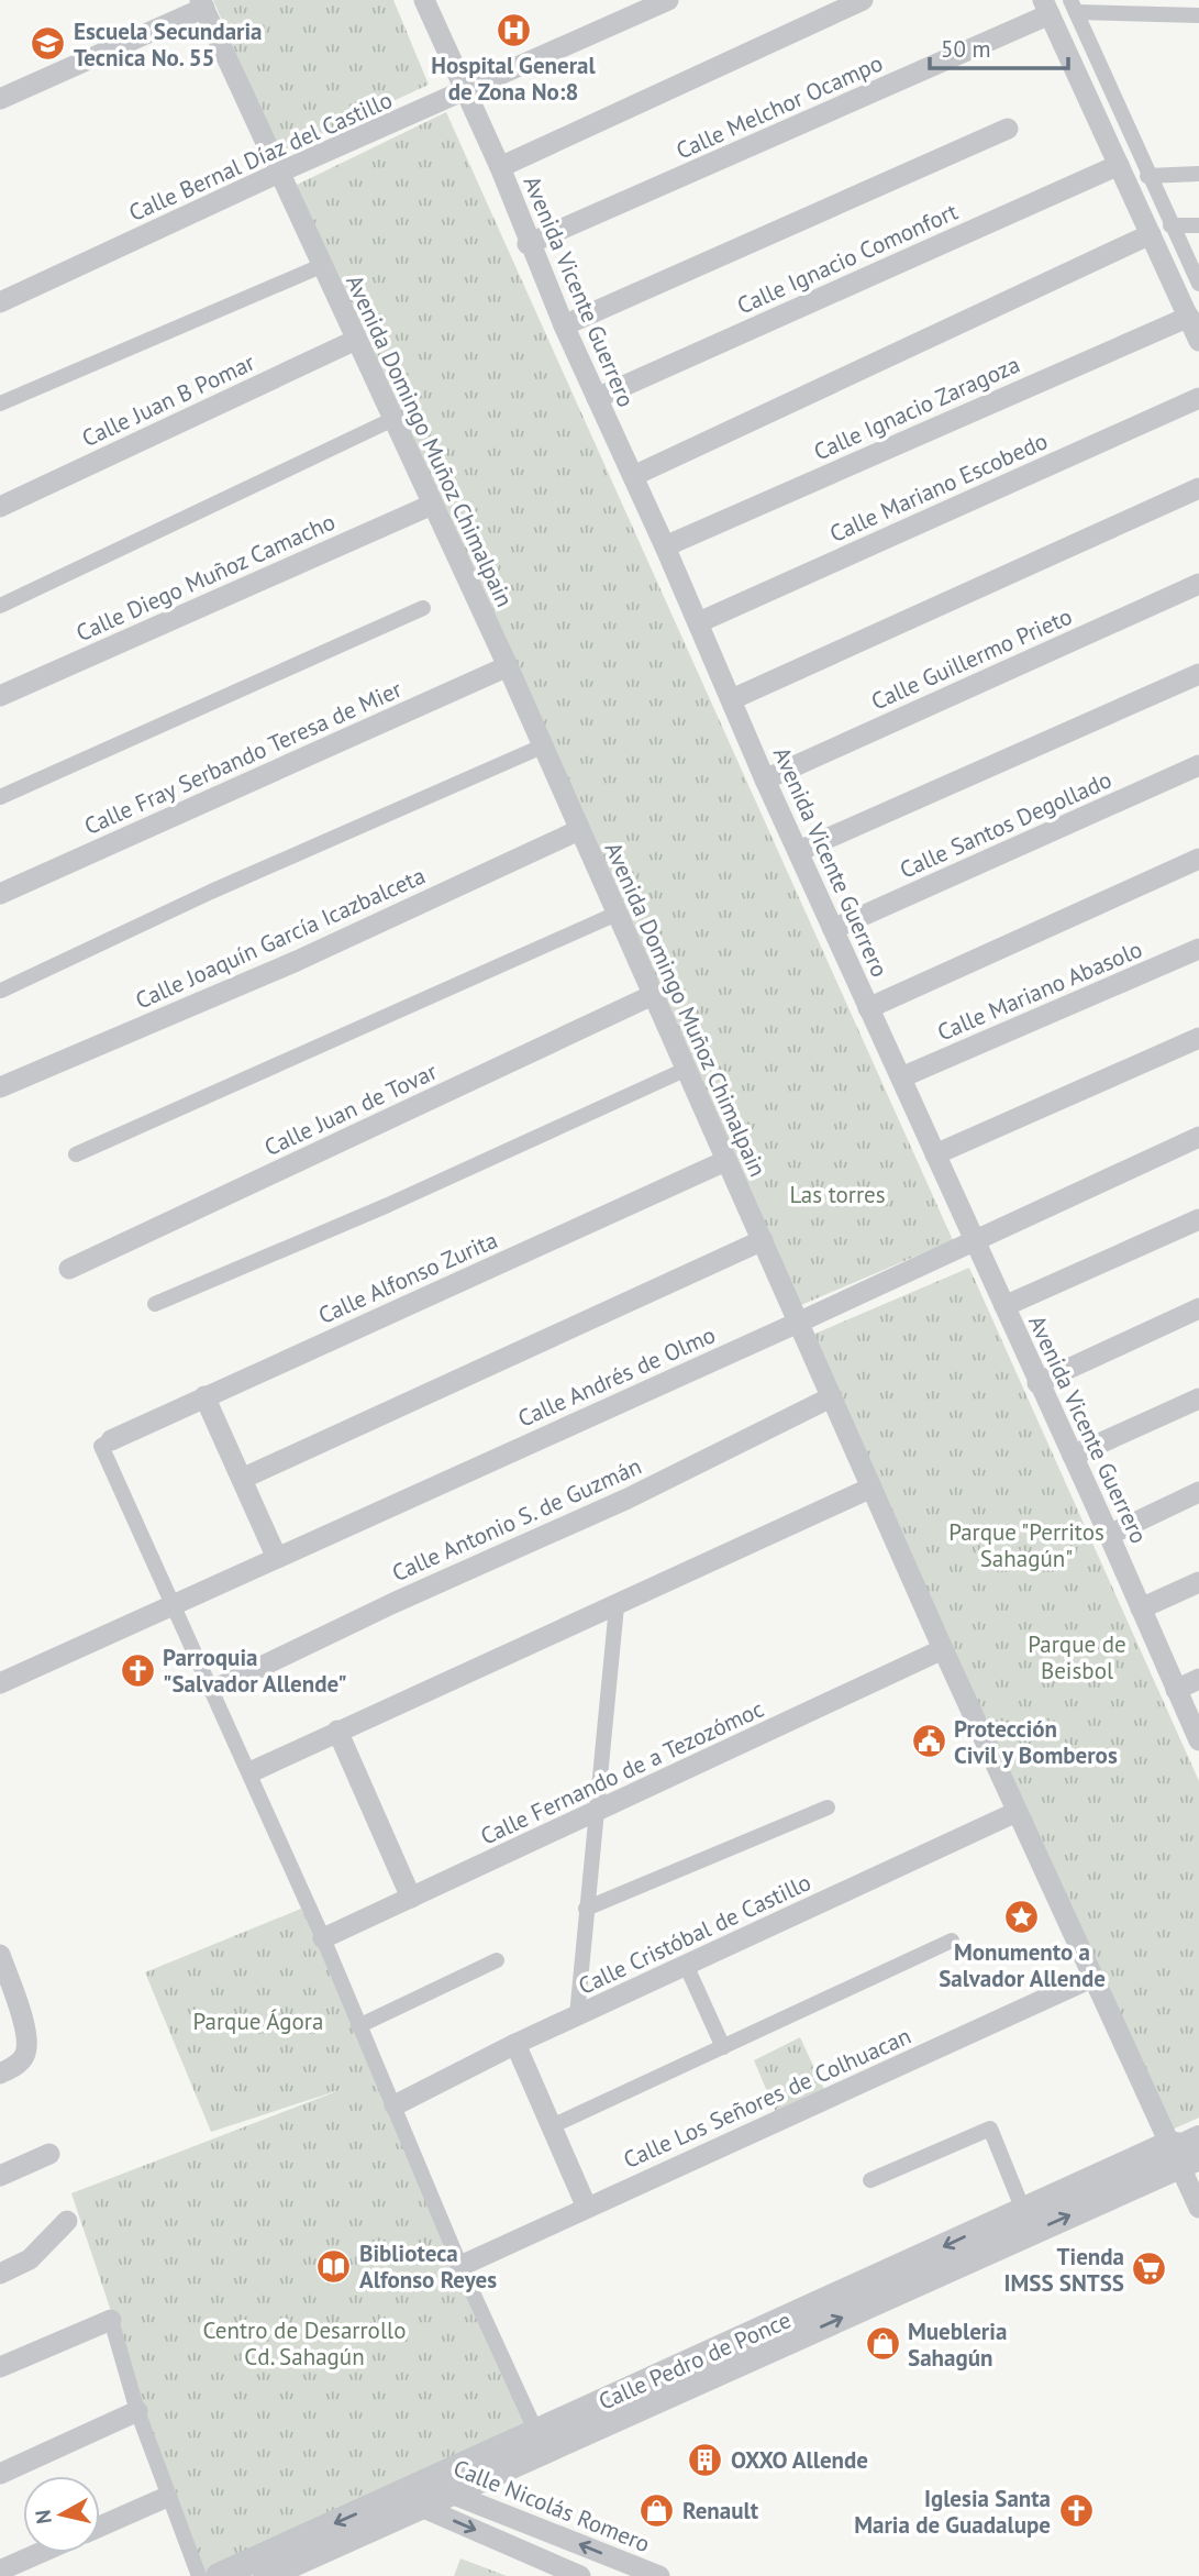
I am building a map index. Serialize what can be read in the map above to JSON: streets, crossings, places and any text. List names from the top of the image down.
{
  "streets": {
    "street": [
      "Calle Melchor Ocampo",
      "Calle Bernal Díaz del Castillo",
      "Calle Ignacio Comonfort",
      "Avenida Vicente Guerrero",
      "Calle Juan B Pomar",
      "Calle Ignacio Zaragoza",
      "Avenida Domingo Muñoz Chimalpain",
      "Calle Mariano Escobedo",
      "Calle Diego Muñoz Camacho",
      "Calle Guillermo Prieto",
      "Calle Fray Serbando Teresa de Mier",
      "Calle Santos Degollado",
      "Calle Joaquín García Icazbalceta",
      "Calle Mariano Abasolo",
      "Calle Juan de Tovar",
      "Calle Alfonso Zurita",
      "Calle Andrés de Olmo",
      "Calle Antonio S. de Guzmán",
      "Calle Fernando de a Tezozómoc",
      "Calle Cristóbal de Castillo",
      "Calle Los Señores de Colhuacan",
      "Calle Pedro de Ponce",
      "Calle Nicolás Romero"
    ]
  },
  "crossings": [
    ["Calle Melchor Ocampo", "Avenida Vicente Guerrero"],
    ["Calle Bernal Díaz del Castillo", "Avenida Vicente Guerrero"],
    ["Calle Bernal Díaz del Castillo", "Avenida Domingo Muñoz Chimalpain"],
    ["Calle Ignacio Comonfort", "Avenida Vicente Guerrero"],
    ["Avenida Vicente Guerrero", "Calle Ignacio Zaragoza"],
    ["Avenida Vicente Guerrero", "Calle Mariano Escobedo"],
    ["Avenida Vicente Guerrero", "Calle Guillermo Prieto"],
    ["Avenida Vicente Guerrero", "Calle Santos Degollado"],
    ["Avenida Vicente Guerrero", "Calle Mariano Abasolo"],
    ["Avenida Vicente Guerrero", "Calle Andrés de Olmo"],
    ["Calle Juan B Pomar", "Avenida Domingo Muñoz Chimalpain"],
    ["Avenida Domingo Muñoz Chimalpain", "Calle Diego Muñoz Camacho"],
    ["Avenida Domingo Muñoz Chimalpain", "Calle Fray Serbando Teresa de Mier"],
    ["Avenida Domingo Muñoz Chimalpain", "Calle Joaquín García Icazbalceta"],
    ["Avenida Domingo Muñoz Chimalpain", "Calle Juan de Tovar"],
    ["Avenida Domingo Muñoz Chimalpain", "Calle Alfonso Zurita"],
    ["Avenida Domingo Muñoz Chimalpain", "Calle Andrés de Olmo"],
    ["Avenida Domingo Muñoz Chimalpain", "Calle Antonio S. de Guzmán"],
    ["Avenida Domingo Muñoz Chimalpain", "Calle Fernando de a Tezozómoc"],
    ["Avenida Domingo Muñoz Chimalpain", "Calle Cristóbal de Castillo"],
    ["Avenida Domingo Muñoz Chimalpain", "Calle Los Señores de Colhuacan"],
    ["Avenida Domingo Muñoz Chimalpain", "Calle Pedro de Ponce"],
    ["Calle Pedro de Ponce", "Calle Nicolás Romero"]
  ],
  "parks": [
    "Las torres",
    "Parque \"Perritos Sahagún\"",
    "Parque de Beisbol",
    "Parque Ágora",
    "Centro de Desarrollo Cd. Sahagún"
  ],
  "places": {
    "hospital": ["Hospital General de Zona No:8"],
    "school or university": ["Escuela Secundaria Tecnica No. 55"],
    "church": ["Parroquia \"Salvador Allende\"", "Iglesia Santa Maria de Guadalupe"],
    "public building": ["Protección Civil y Bomberos"],
    "place": ["Monumento a Salvador Allende"],
    "library": ["Biblioteca Alfonso Reyes"],
    "supermarket": ["Tienda IMSS SNTSS"],
    "shop": ["Muebleria Sahagún", "Renault"],
    "building": ["OXXO Allende"]
  },
  "scale_bar": "50 m",
  "north": "left"
}
